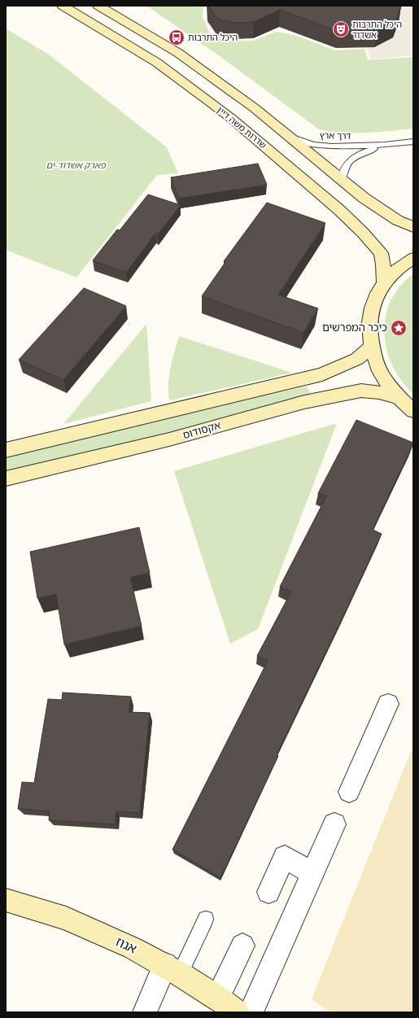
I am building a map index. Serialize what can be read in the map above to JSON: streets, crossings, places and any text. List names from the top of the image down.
{
  "streets": {
    "main road": ["שדרות משה דיין", "אקסודוס", "אגוז"],
    "lane": ["דרך ארץ"]
  },
  "parks": ["פארק אשדוד-ים"],
  "places": {
    "theatre": ["היכל התרבות אשדוד"],
    "bus stop": ["היכל התרבות"],
    "place": ["כיכר המפרשים"]
  }
}
